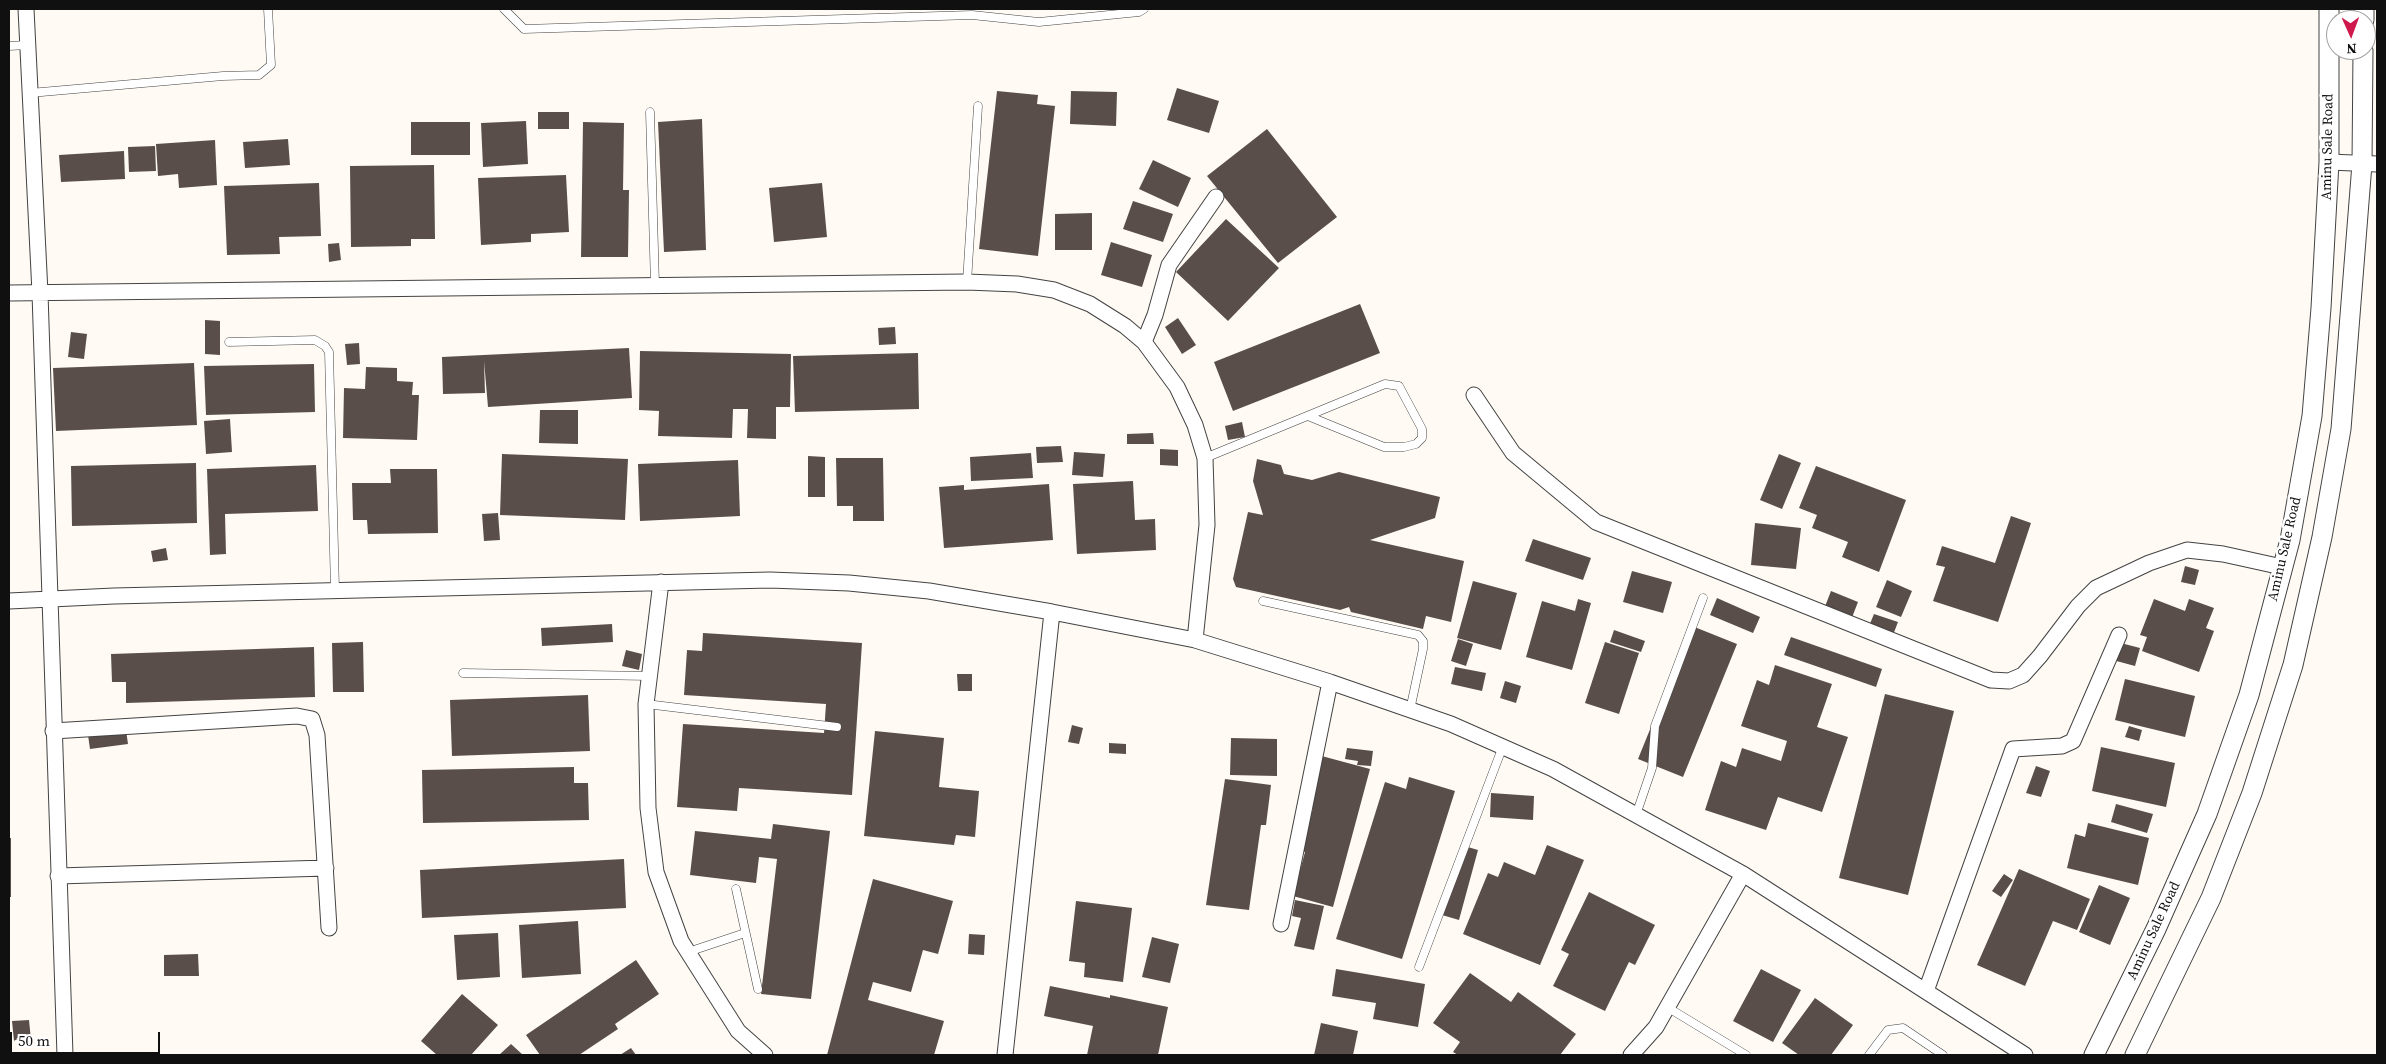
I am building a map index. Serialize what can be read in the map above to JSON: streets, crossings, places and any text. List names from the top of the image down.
{
  "streets": {
    "street": ["Aminu Sale Road"]
  },
  "scale_bar": "50 m",
  "north": "bottom"
}
